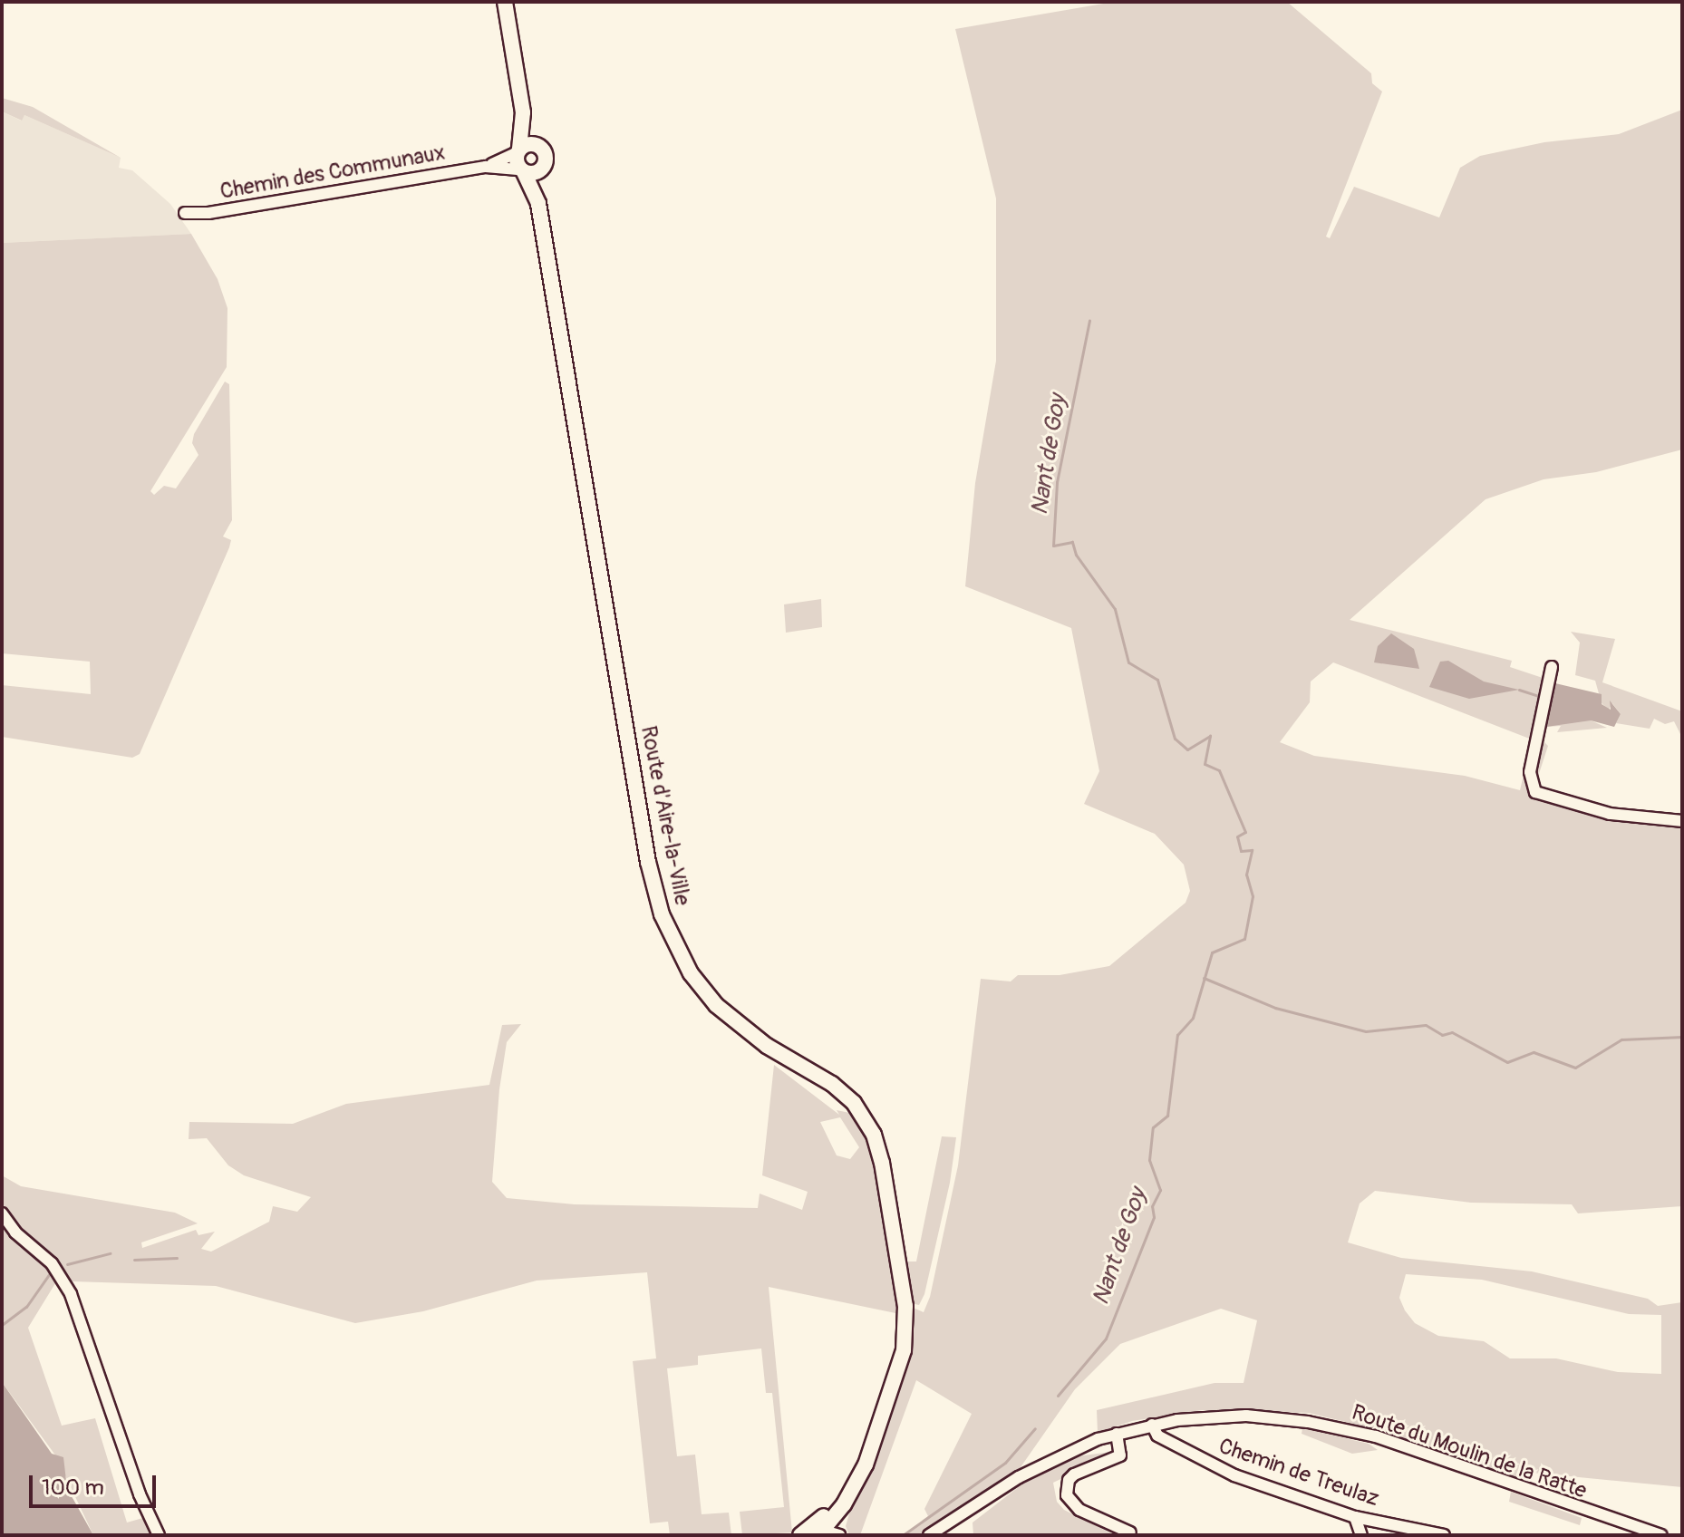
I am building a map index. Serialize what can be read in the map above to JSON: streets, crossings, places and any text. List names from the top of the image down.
{
  "streets": {
    "main road": ["Route d'Aire-la-Ville"],
    "street": ["Chemin des Communaux", "Route du Moulin de la Ratte", "Chemin de Treulaz"]
  },
  "crossings": [
    ["Chemin des Communaux", "Route d'Aire-la-Ville"],
    ["Route du Moulin de la Ratte", "Chemin de Treulaz"]
  ],
  "water": ["Nant de Goy"],
  "scale_bar": "100 m"
}
